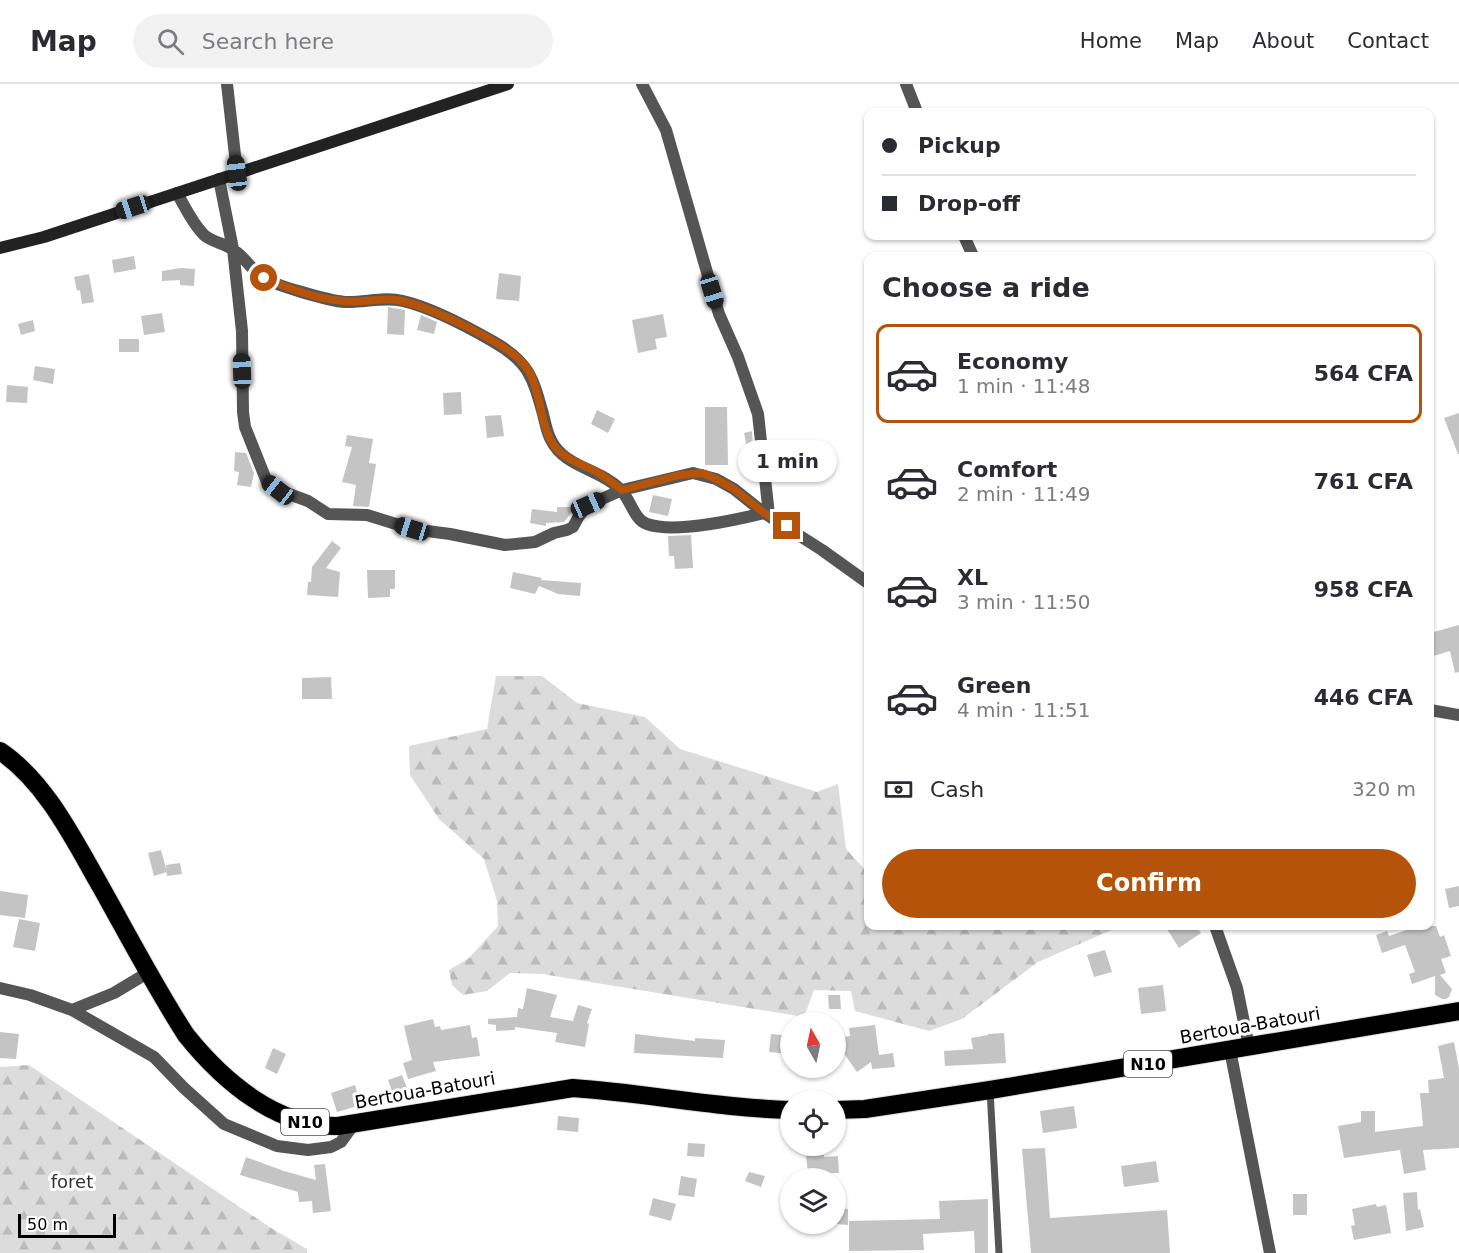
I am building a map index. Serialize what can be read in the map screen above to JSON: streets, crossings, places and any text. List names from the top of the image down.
{
  "streets": {
    "highway": ["Bertoua-Batouri", "N10"]
  },
  "parks": ["foret"],
  "scale_bar": "50 m",
  "north": "top",
  "page": {
    "header": "Map",
    "search": "Search here",
    "nav": [
      "Home",
      "Map",
      "About",
      "Contact"
    ],
    "banner": ["Pickup", "Drop-off"],
    "heading": "Choose a ride",
    "list": [
      {
        "name": "Economy",
        "note": "1 min · 11:48",
        "value": "564 CFA"
      },
      {
        "name": "Comfort",
        "note": "2 min · 11:49",
        "value": "761 CFA"
      },
      {
        "name": "XL",
        "note": "3 min · 11:50",
        "value": "958 CFA"
      },
      {
        "name": "Green",
        "note": "4 min · 11:51",
        "value": "446 CFA"
      }
    ],
    "bubble": "1 min",
    "pay": ["Cash", "320 m"],
    "buttons": "Confirm",
    "scale": "50 m"
  }
}
